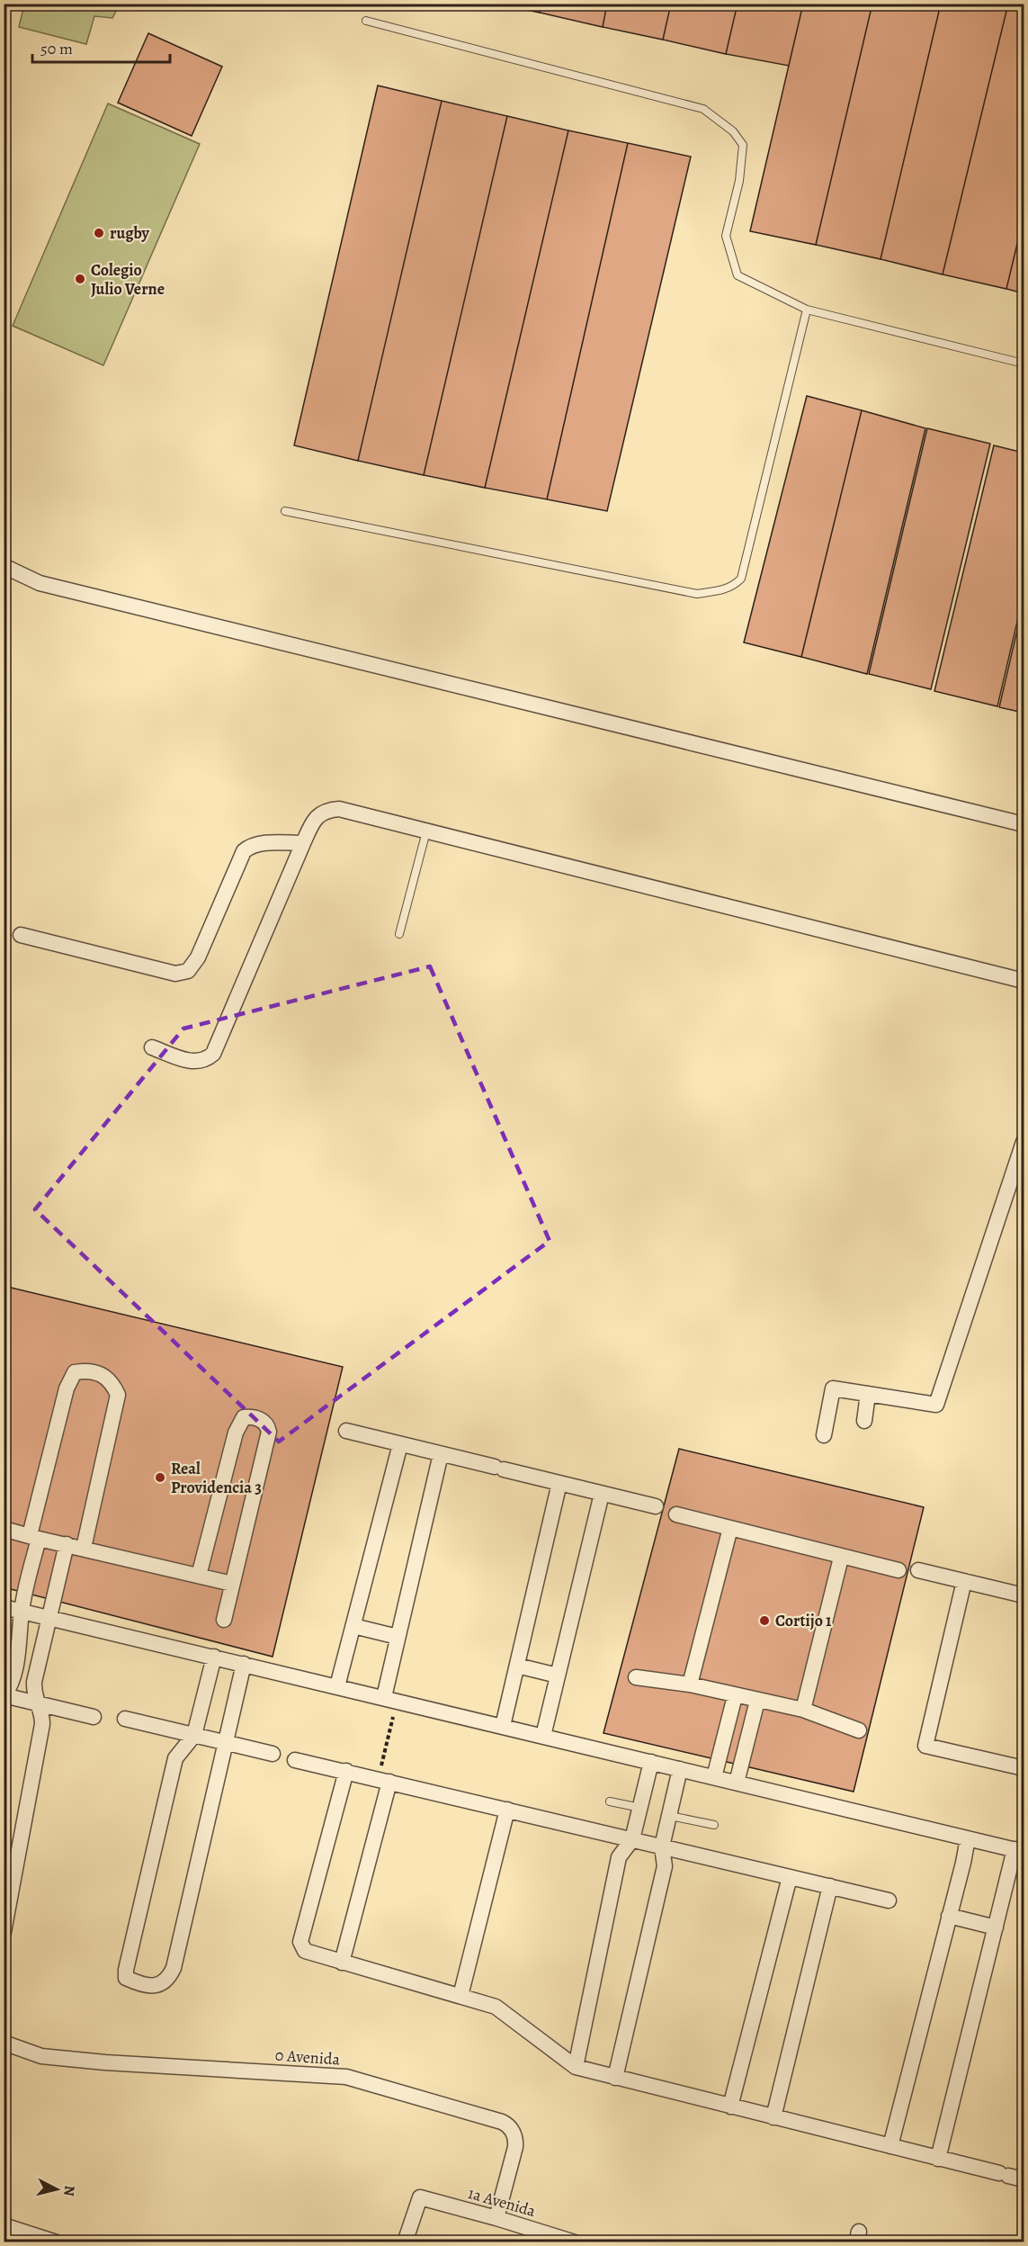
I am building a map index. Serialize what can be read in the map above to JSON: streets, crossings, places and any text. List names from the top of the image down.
{
  "streets": {
    "street": ["0 Avenida", "1a Avenida"]
  },
  "crossings": [
    ["0 Avenida", "1a Avenida"]
  ],
  "places": [
    "rugby",
    "Colegio Julio Verne",
    "Real Providencia 3",
    "Cortijo 1"
  ],
  "scale_bar": "50 m",
  "north": "right"
}
